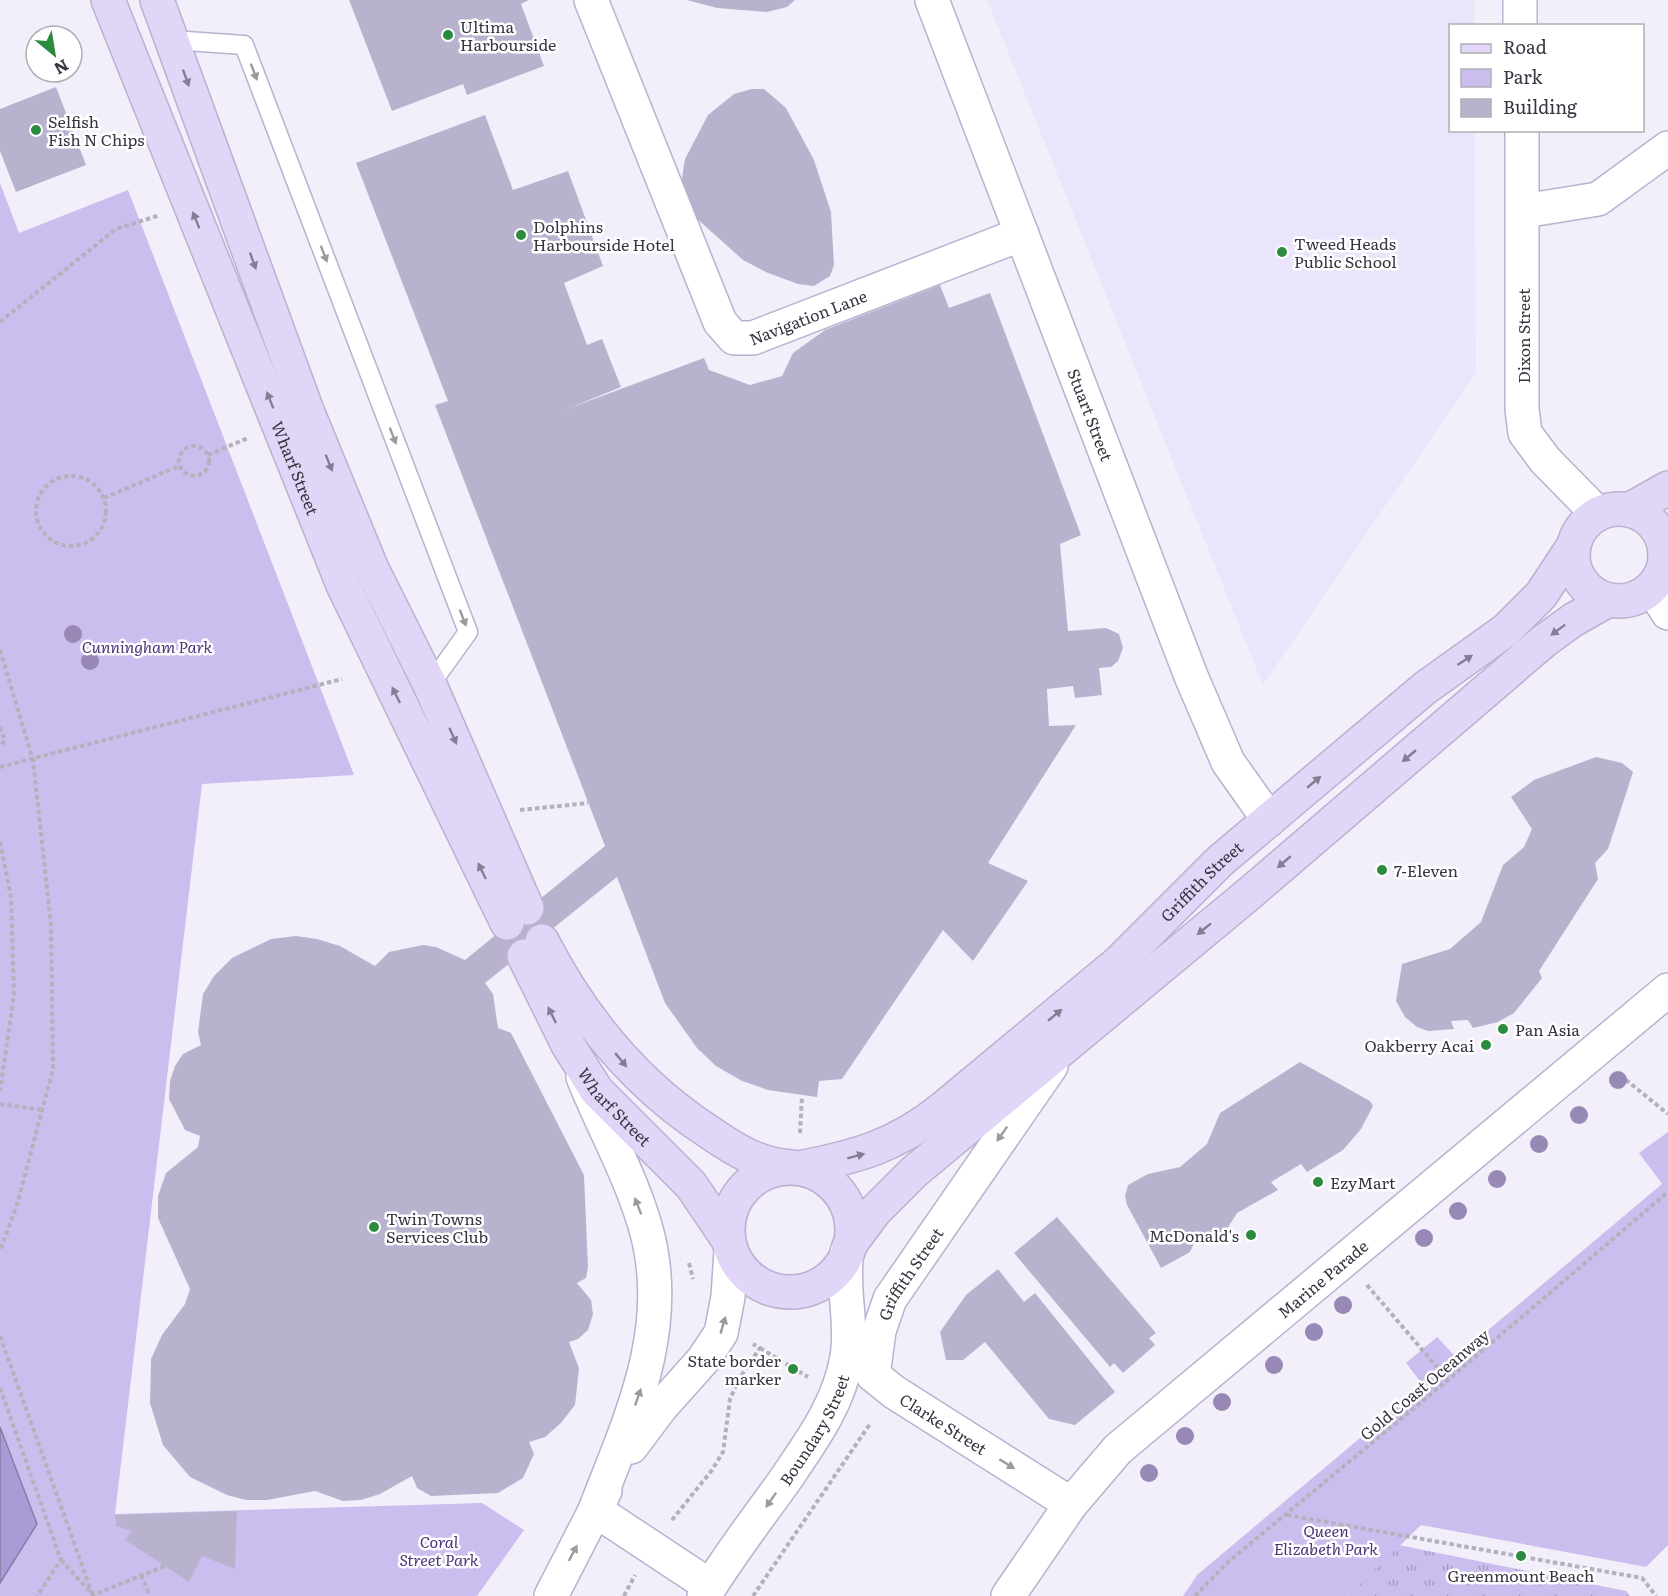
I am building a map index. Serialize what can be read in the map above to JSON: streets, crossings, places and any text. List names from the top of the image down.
{
  "streets": {
    "main road": ["Wharf Street", "Griffith Street"],
    "street": [
      "Navigation Lane",
      "Dixon Street",
      "Stuart Street",
      "Marine Parade",
      "Clarke Street",
      "Boundary Street"
    ],
    "path": ["Gold Coast Oceanway"]
  },
  "crossings": [
    ["Navigation Lane", "Stuart Street"],
    ["Dixon Street", "Griffith Street"],
    ["Stuart Street", "Griffith Street"],
    ["Wharf Street", "Griffith Street"],
    ["Wharf Street", "Boundary Street"],
    ["Griffith Street", "Clarke Street"],
    ["Griffith Street", "Boundary Street"],
    ["Marine Parade", "Clarke Street"],
    ["Clarke Street", "Boundary Street"]
  ],
  "one_way": ["Clarke Street"],
  "parks": ["Cunningham Park", "Queen Elizabeth Park", "Coral Street Park"],
  "places": [
    "Ultima Harbourside",
    "Selfish Fish N Chips",
    "Dolphins Harbourside Hotel",
    "Tweed Heads Public School",
    "7-Eleven",
    "Pan Asia",
    "Oakberry Acai",
    "EzyMart",
    "Twin Towns Services Club",
    "McDonald's",
    "State border marker",
    "Greenmount Beach"
  ],
  "legend": ["Road", "Park", "Building"],
  "north": "bottom right"
}
